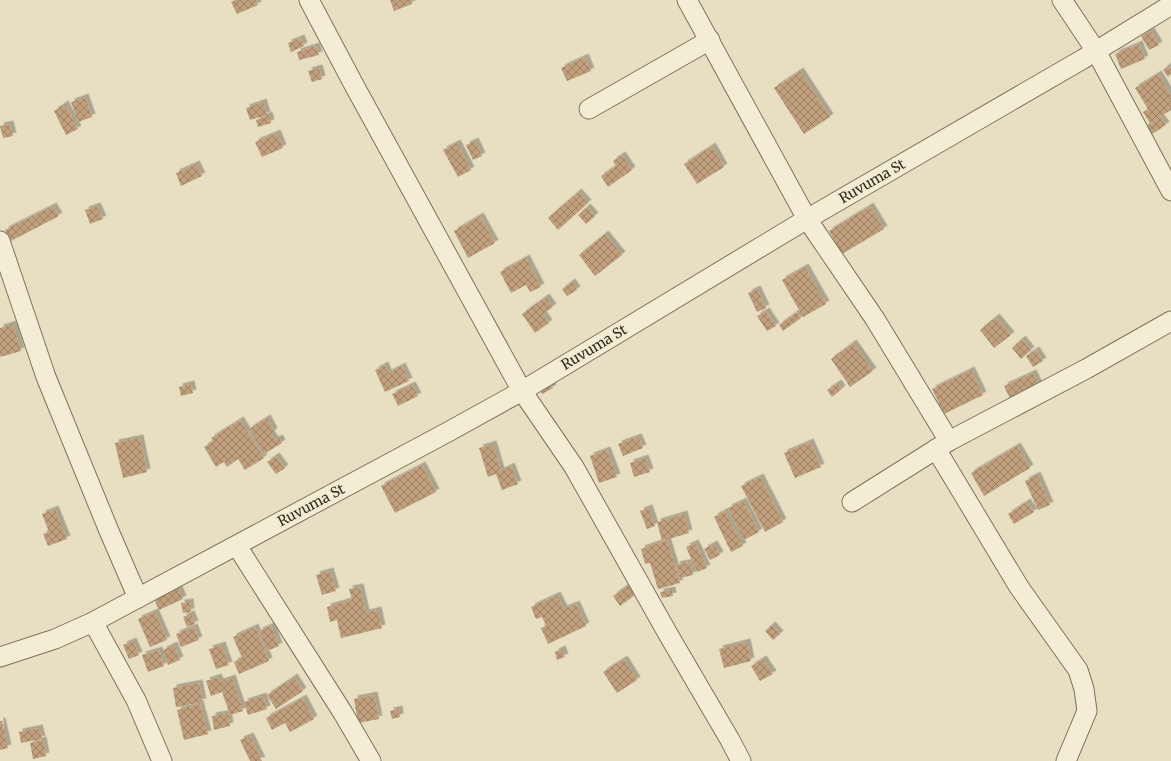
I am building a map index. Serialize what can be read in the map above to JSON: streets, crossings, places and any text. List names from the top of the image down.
{
  "streets": {
    "street": ["Ruvuma St"]
  }
}
